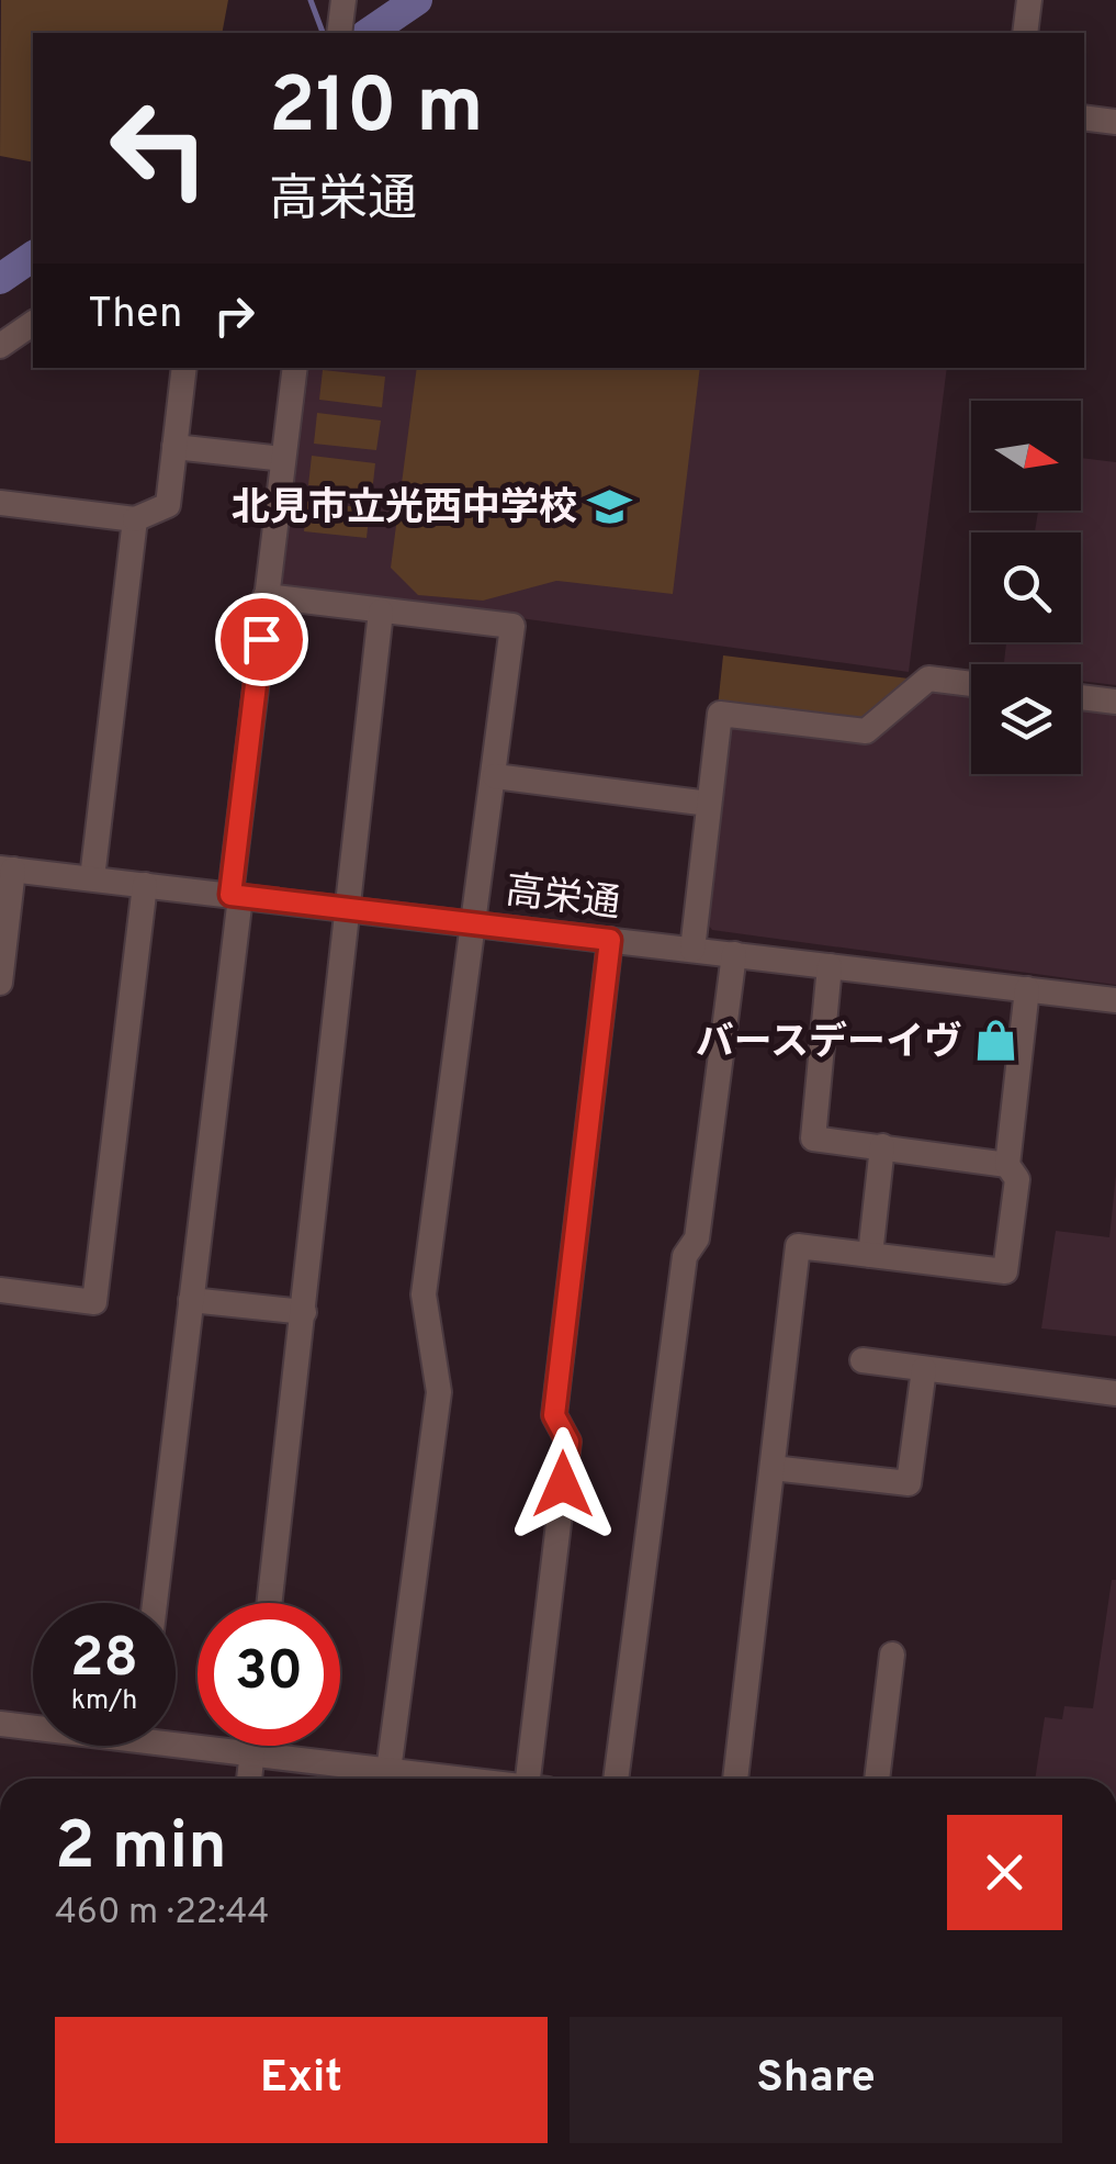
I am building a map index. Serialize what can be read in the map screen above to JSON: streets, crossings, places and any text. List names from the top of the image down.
{
  "streets": {
    "street": ["高栄通"]
  },
  "places": {
    "school or university": ["北見市立光西中学校"],
    "shop": ["バースデーイヴ"]
  },
  "north": "right",
  "page": {
    "turn": ["210 m", "高栄通"],
    "then": "Then",
    "speed": "28 km/h",
    "limit": "30",
    "heading": ["2 min", "460 m · 22:44"],
    "buttons": ["Exit", "Share"]
  }
}
